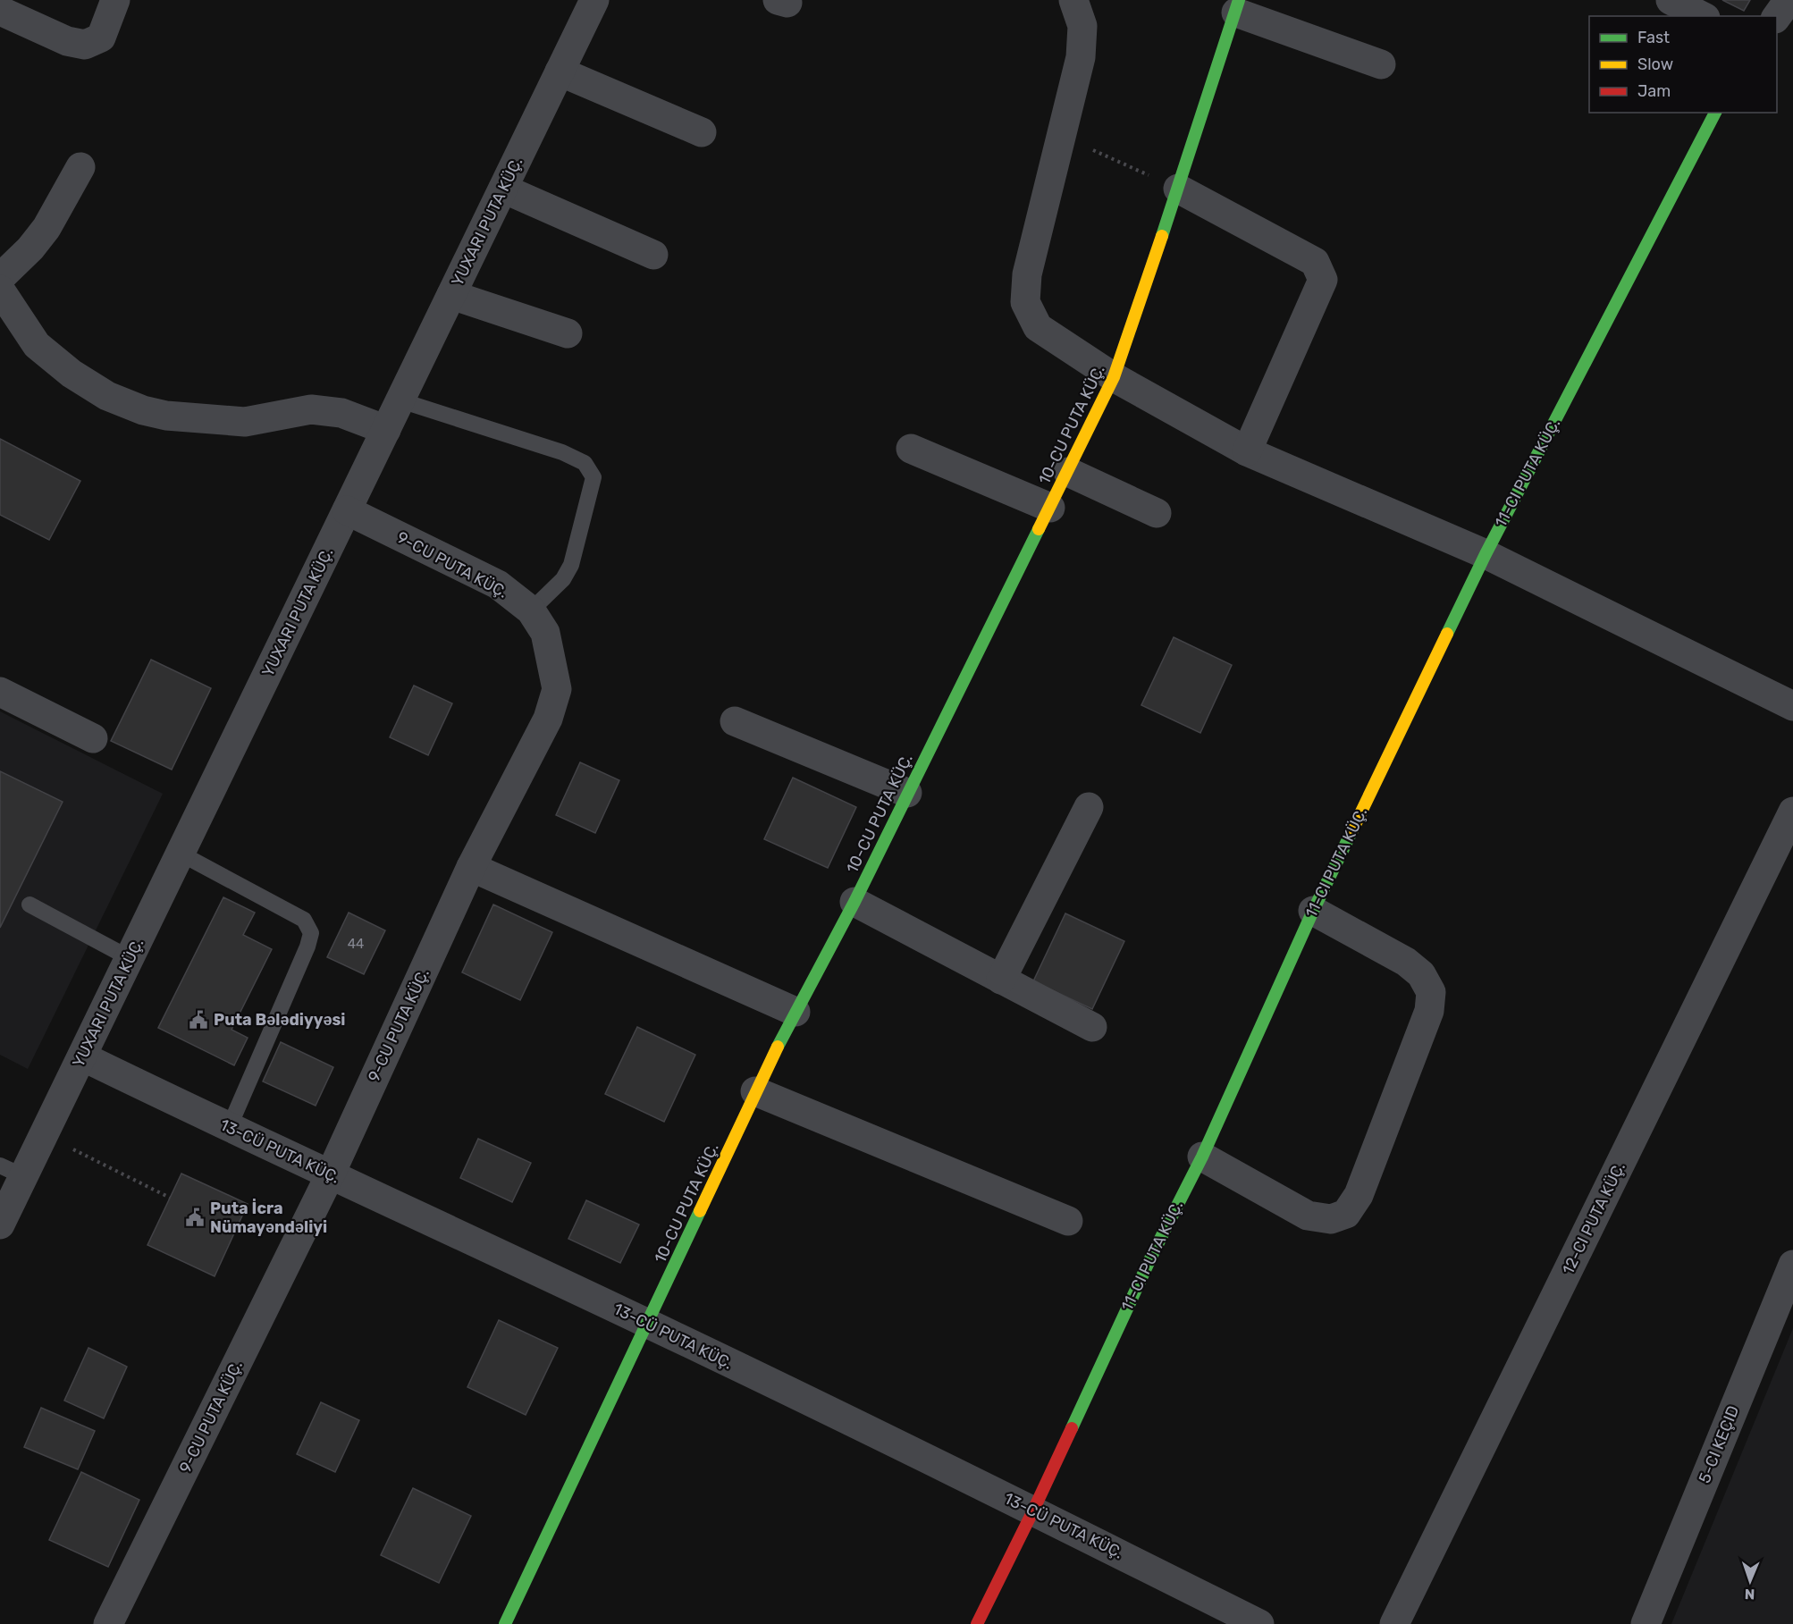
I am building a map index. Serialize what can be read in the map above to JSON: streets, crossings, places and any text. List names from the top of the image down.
{
  "streets": {
    "street": [
      "10-CU PUTA KÜÇ.",
      "11-CI PUTA KÜÇ.",
      "9-CU PUTA KÜÇ.",
      "13-CÜ PUTA KÜÇ.",
      "12-CI PUTA KÜÇ.",
      "5-CI KEÇID"
    ]
  },
  "crossings": [
    ["10-CU PUTA KÜÇ.", "13-CÜ PUTA KÜÇ."],
    ["11-CI PUTA KÜÇ.", "13-CÜ PUTA KÜÇ."],
    ["9-CU PUTA KÜÇ.", "13-CÜ PUTA KÜÇ."]
  ],
  "places": {
    "public building": ["Puta Bələdiyyəsi", "Puta İcra Nümayəndəliyi"]
  },
  "house_numbers": ["44"],
  "legend": ["Fast", "Slow", "Jam"],
  "north": "bottom"
}
